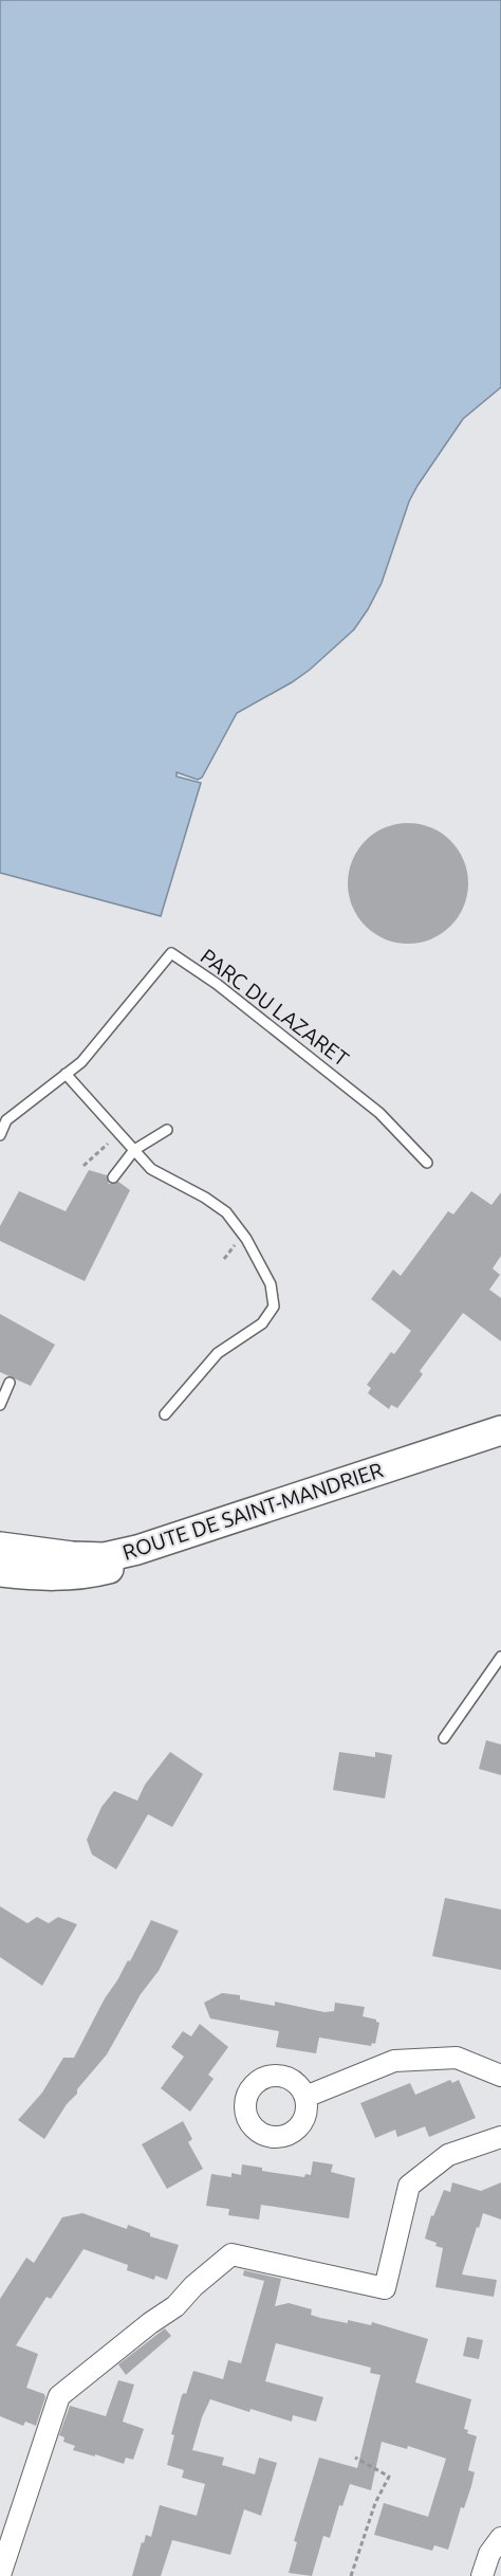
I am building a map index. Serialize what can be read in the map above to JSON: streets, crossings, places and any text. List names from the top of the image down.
{
  "streets": {
    "main road": ["ROUTE DE SAINT-MANDRIER"],
    "lane": ["PARC DU LAZARET"]
  }
}
